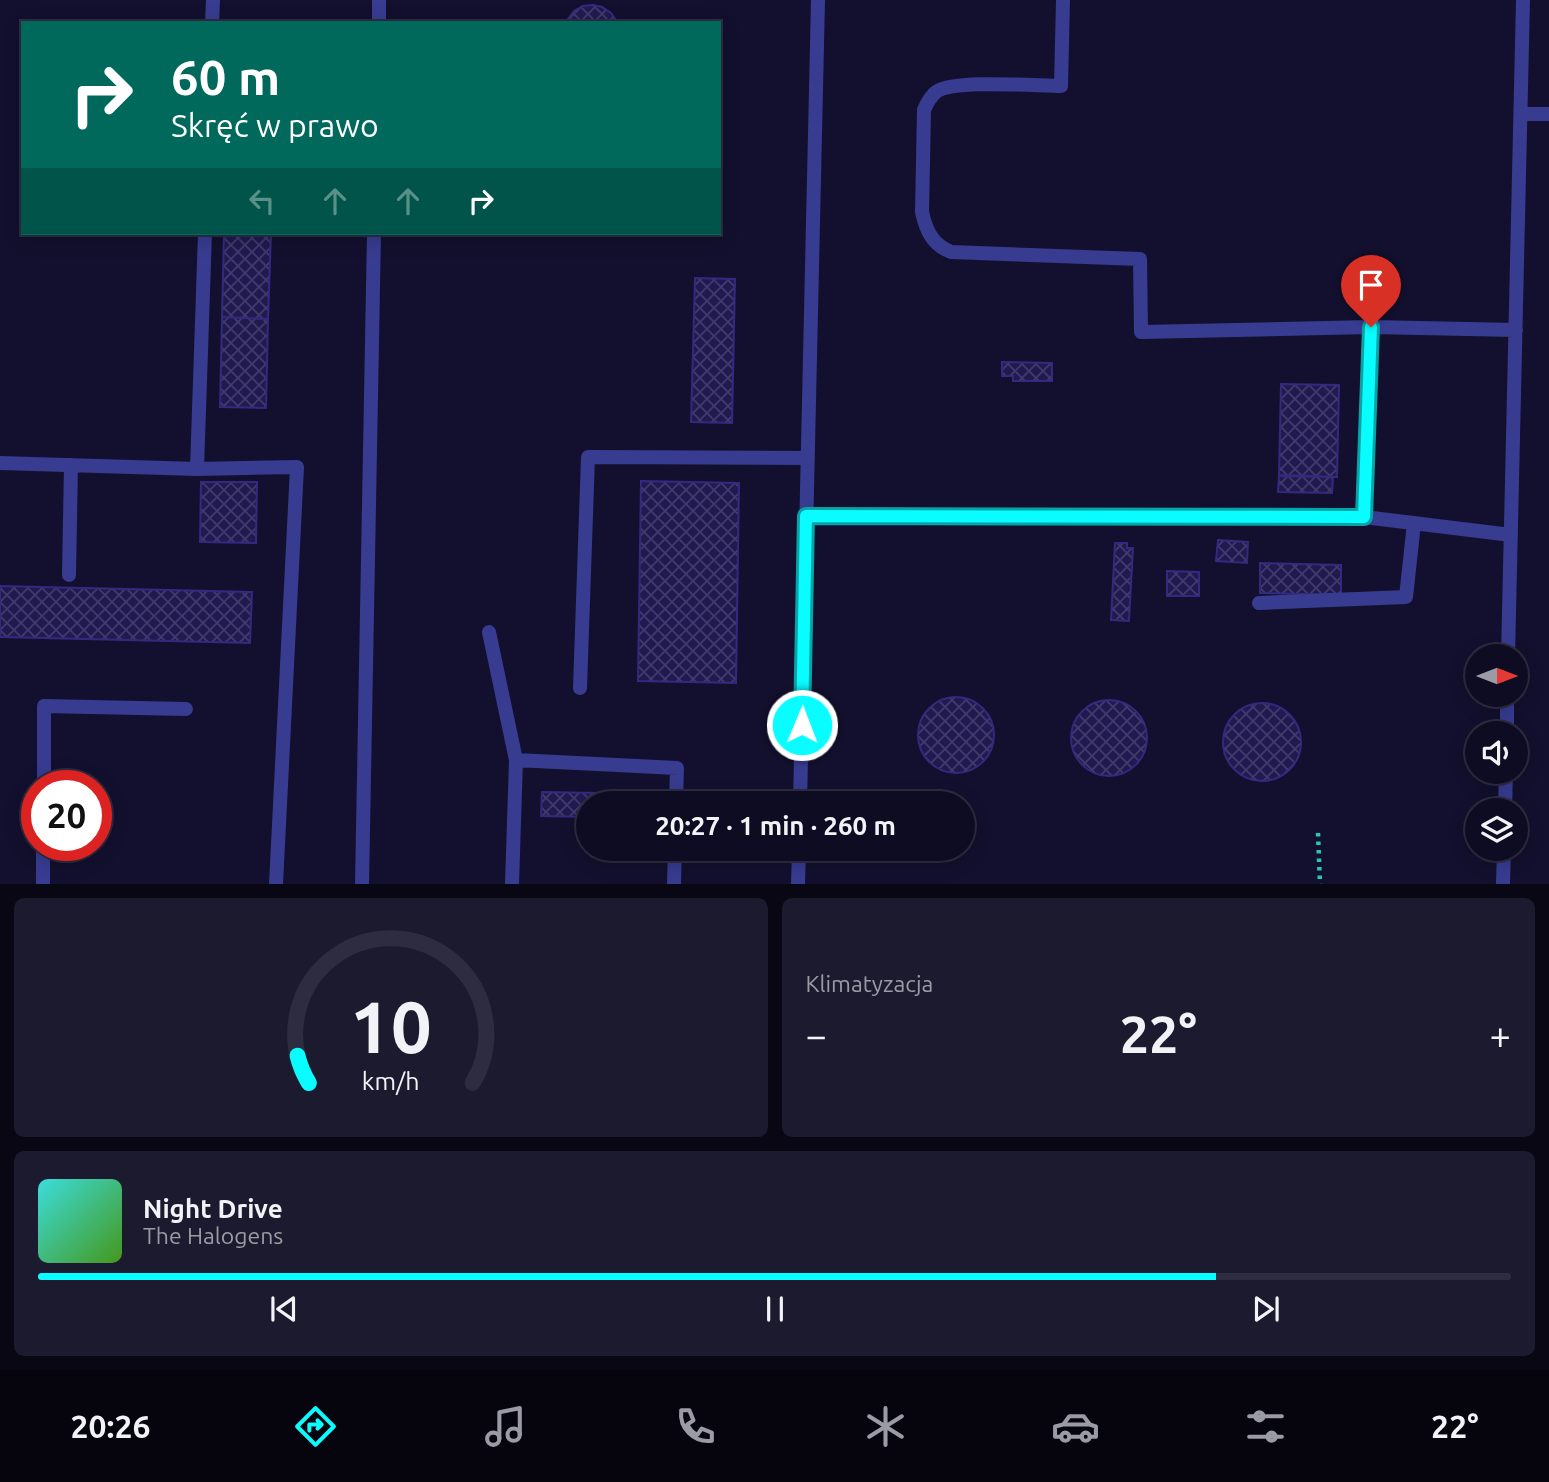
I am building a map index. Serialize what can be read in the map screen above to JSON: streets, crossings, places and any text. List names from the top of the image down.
{
  "north": "right",
  "page": {
    "turn": ["60 m", "Skręć w prawo"],
    "limit": "20",
    "trip": "20:27 · 1 min · 260 m",
    "tile": "Klimatyzacja",
    "heat": ["−", "22°", "+"],
    "song": ["Night Drive", "The Halogens"],
    "tabs": ["20:26", "22°"],
    "gauge": ["10", "km/h"]
  }
}
